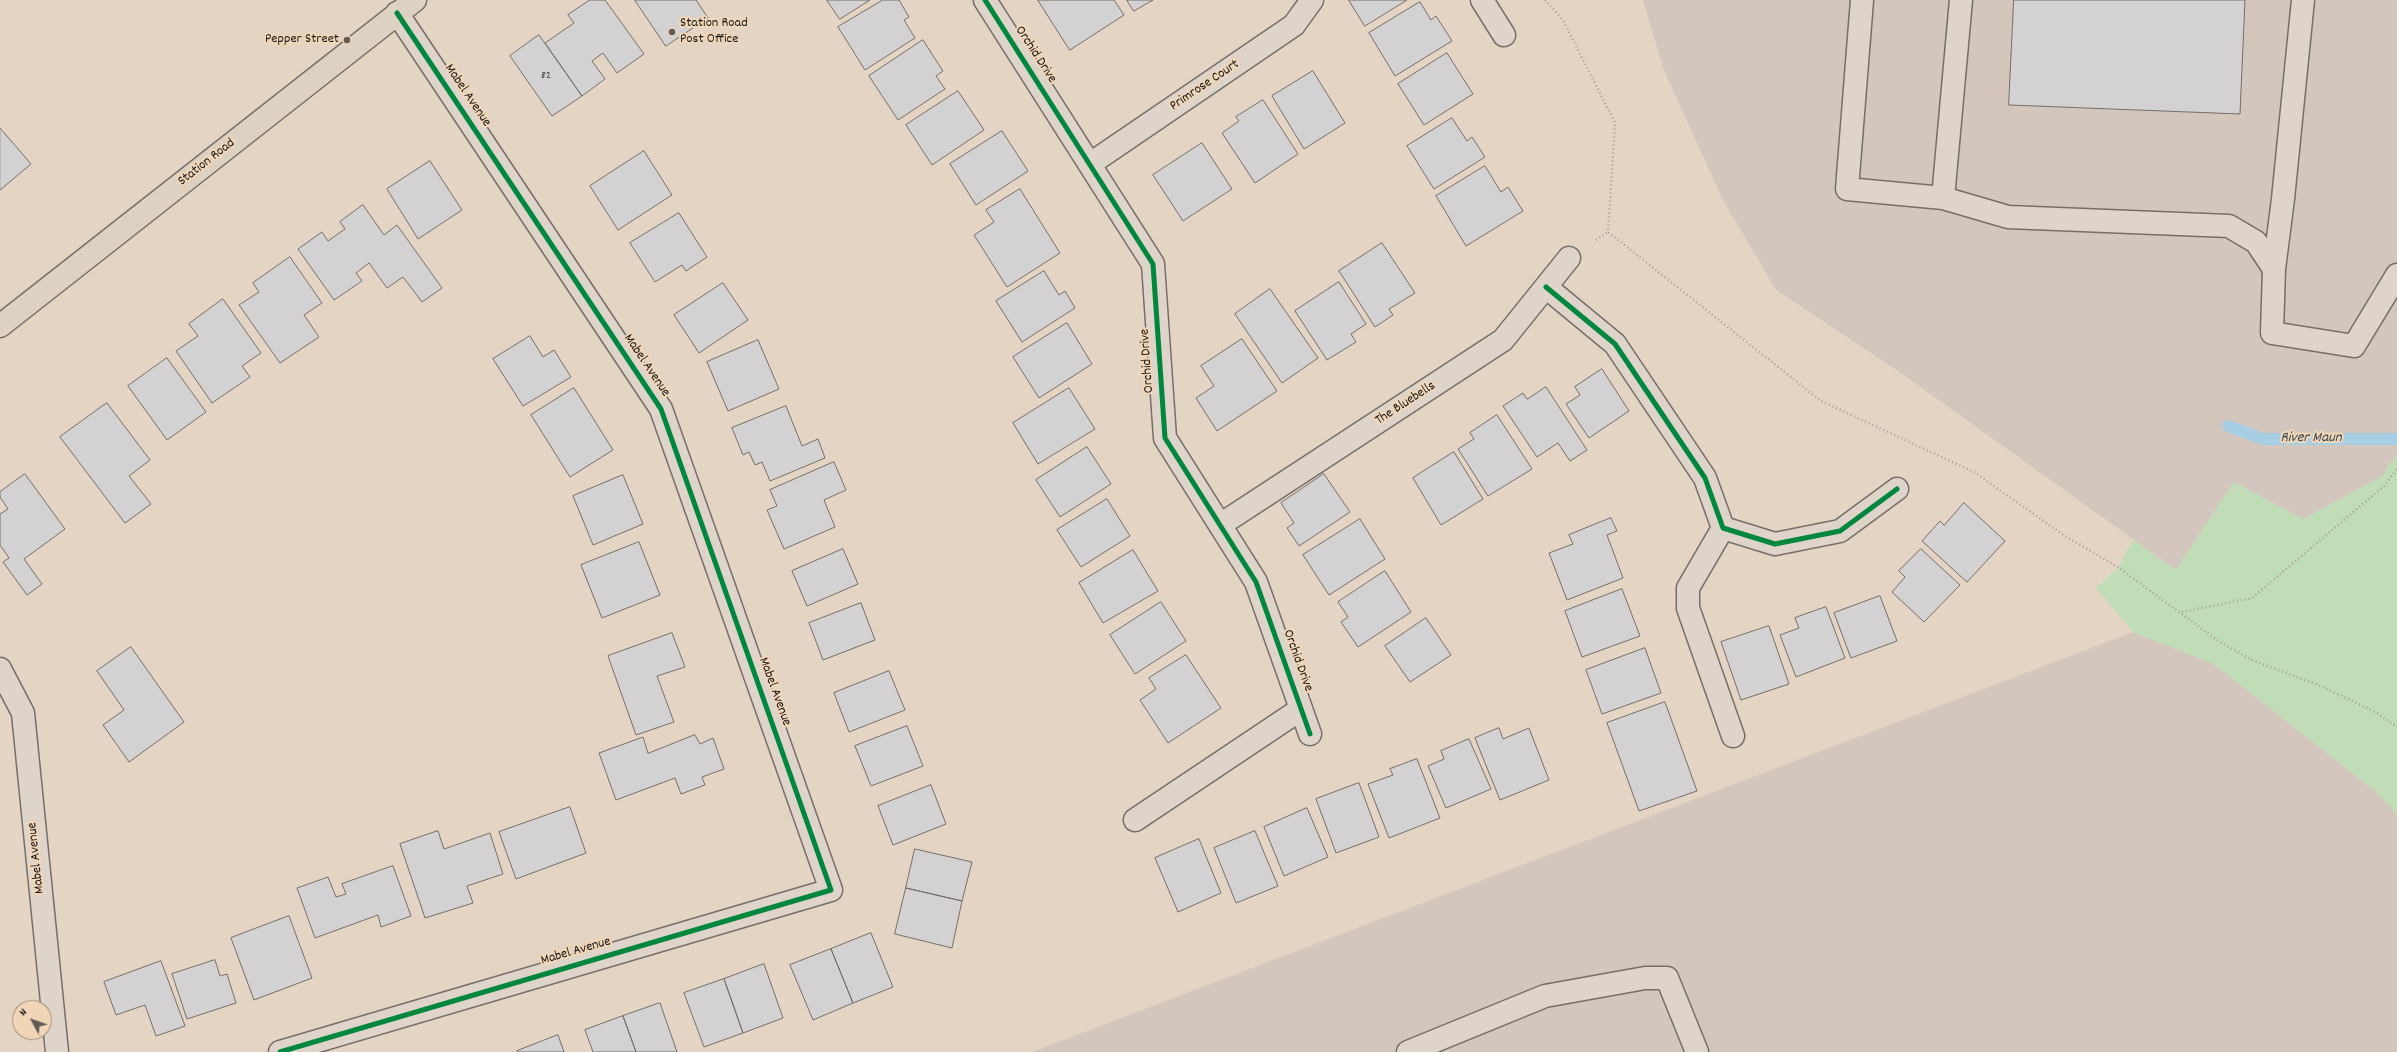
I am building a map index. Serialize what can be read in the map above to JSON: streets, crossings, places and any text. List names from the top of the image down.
{
  "streets": {
    "main road": ["Station Road"],
    "street": [
      "Orchid Drive",
      "Primrose Court",
      "Mabel Avenue",
      "The Bluebells"
    ]
  },
  "crossings": [
    ["Orchid Drive", "Primrose Court"],
    ["Orchid Drive", "The Bluebells"],
    ["Mabel Avenue", "Station Road"]
  ],
  "water": ["River Maun"],
  "places": ["Station Road Post Office", "Pepper Street"],
  "house_numbers": ["82"],
  "north": "top left"
}
